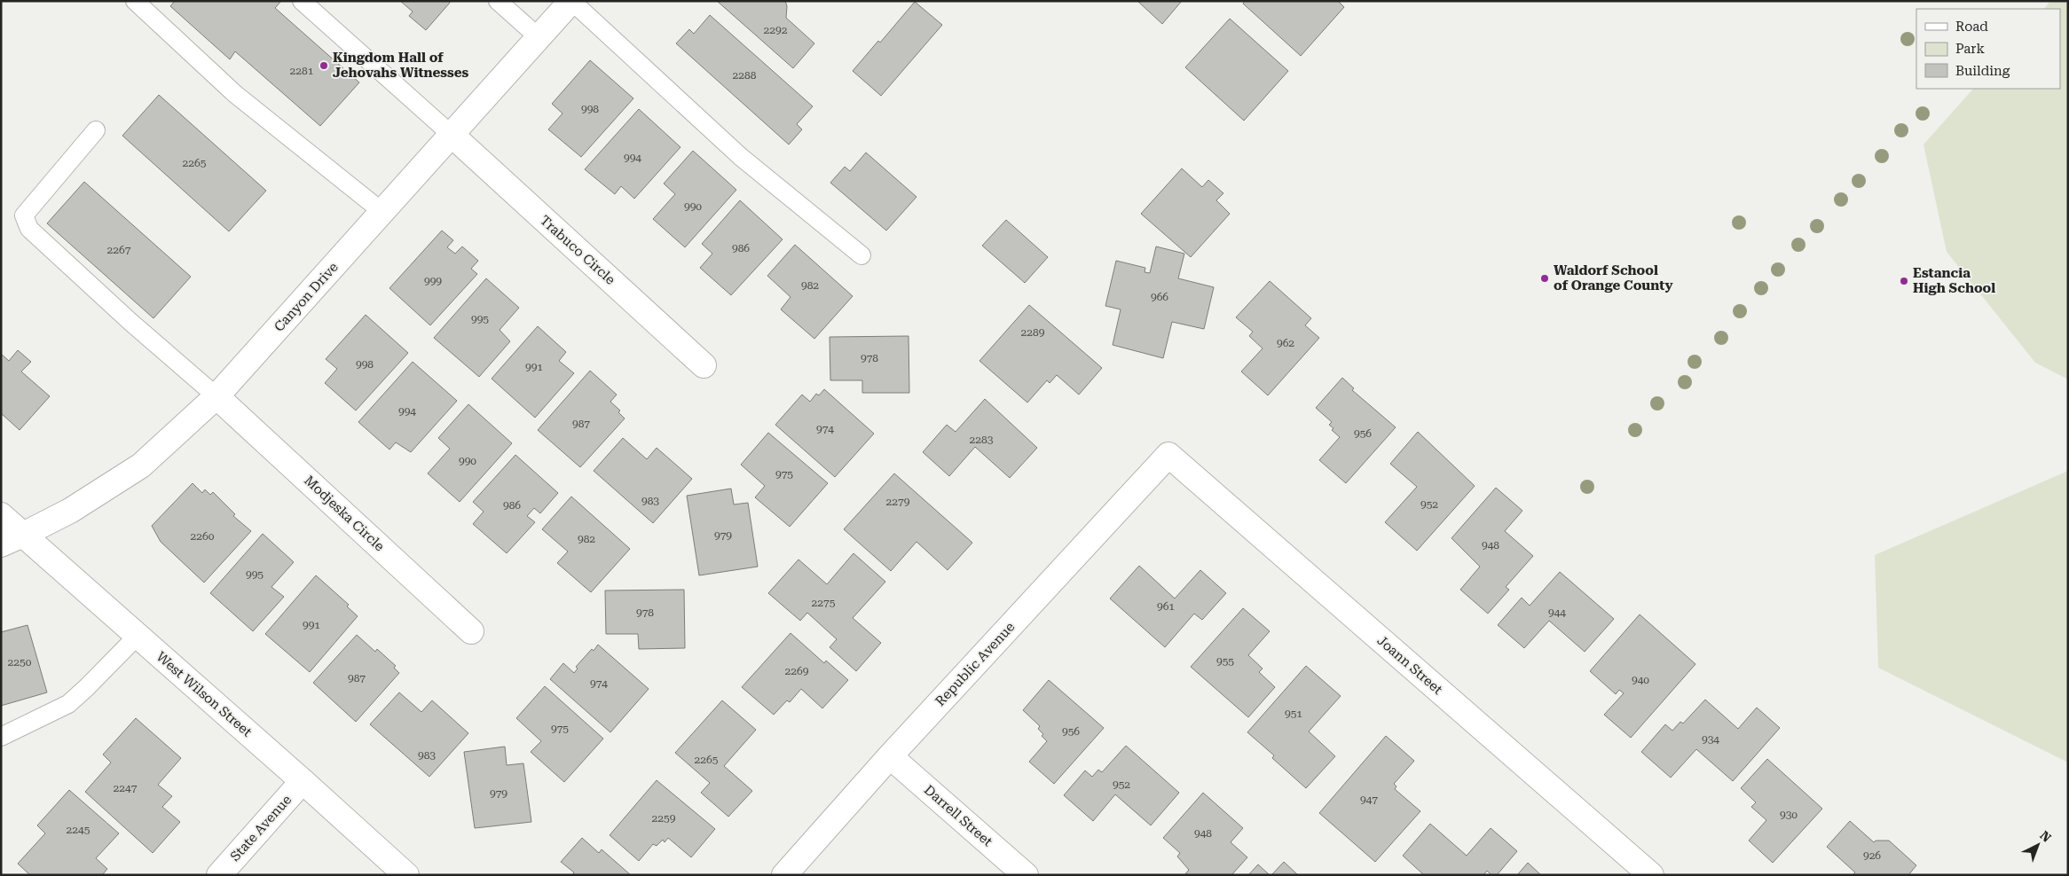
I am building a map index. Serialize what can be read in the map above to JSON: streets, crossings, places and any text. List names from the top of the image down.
{
  "streets": {
    "street": [
      "Trabuco Circle",
      "Canyon Drive",
      "Modjeska Circle",
      "Republic Avenue",
      "Joann Street",
      "West Wilson Street",
      "Darrell Street",
      "State Avenue"
    ]
  },
  "crossings": [
    ["Trabuco Circle", "Canyon Drive"],
    ["Canyon Drive", "Modjeska Circle"],
    ["Canyon Drive", "West Wilson Street"],
    ["Republic Avenue", "Joann Street"],
    ["Republic Avenue", "Darrell Street"],
    ["West Wilson Street", "State Avenue"]
  ],
  "places": ["Kingdom Hall of Jehovahs Witnesses", "Waldorf School of Orange County", "Estancia High School"],
  "house_numbers": [
    "2292",
    "2281",
    "2288",
    "998",
    "994",
    "2265",
    "990",
    "986",
    "2267",
    "999",
    "982",
    "966",
    "995",
    "2289",
    "962",
    "978",
    "998",
    "991",
    "994",
    "987",
    "974",
    "956",
    "2283",
    "990",
    "975",
    "983",
    "2279",
    "952",
    "986",
    "979",
    "2260",
    "982",
    "948",
    "995",
    "2275",
    "961",
    "978",
    "944",
    "991",
    "955",
    "2250",
    "2269",
    "987",
    "940",
    "974",
    "951",
    "975",
    "956",
    "934",
    "983",
    "2265",
    "952",
    "2247",
    "979",
    "947",
    "930",
    "2259",
    "2245",
    "948",
    "926"
  ],
  "legend": ["Road", "Park", "Building"],
  "north": "top right"
}
